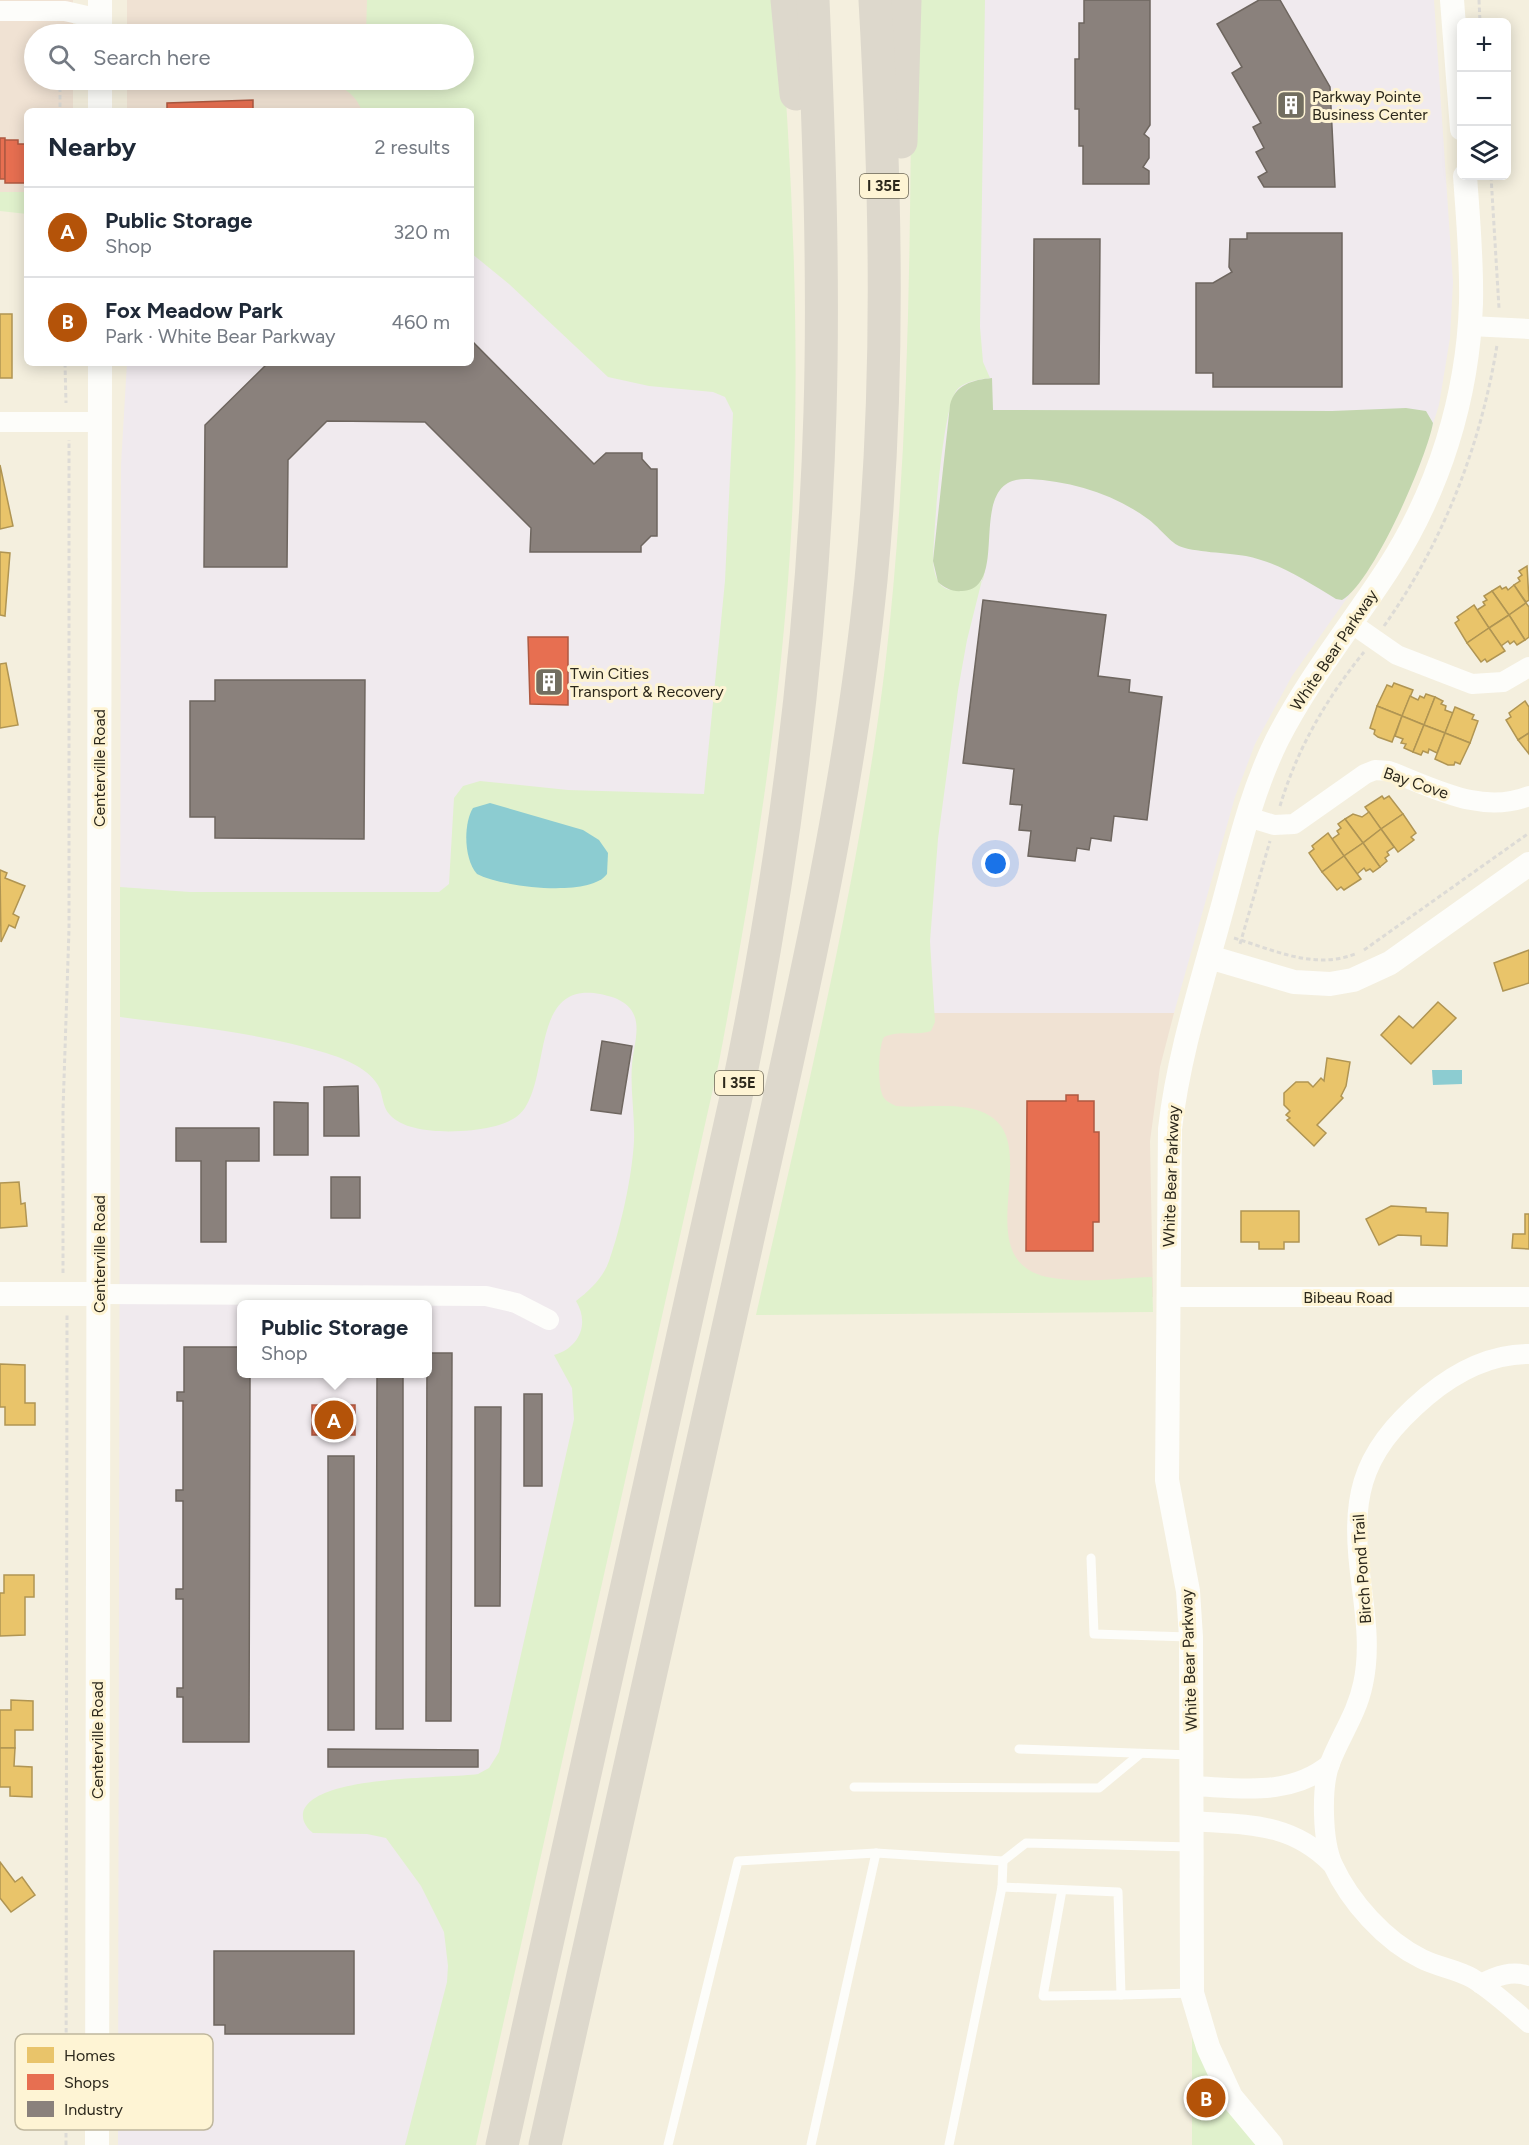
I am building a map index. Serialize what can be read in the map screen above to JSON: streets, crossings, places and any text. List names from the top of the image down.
{
  "streets": {
    "highway": ["I 35E"],
    "street": [
      "White Bear Parkway",
      "Centerville Road",
      "Bay Cove",
      "Bibeau Road",
      "Birch Pond Trail"
    ]
  },
  "crossings": [
    ["White Bear Parkway", "Bay Cove"],
    ["White Bear Parkway", "Bibeau Road"]
  ],
  "places": {
    "building": ["Parkway Pointe Business Center", "Twin Cities Transport & Recovery"]
  },
  "legend": ["Homes", "Shops", "Industry"],
  "page": {
    "map_buttons": ["+", "−"],
    "search": "Search here",
    "heading": ["Nearby", "2 results"],
    "list": [
      {
        "mark": "A",
        "name": "Public Storage",
        "note": "Shop",
        "value": "320 m"
      },
      {
        "mark": "B",
        "name": "Fox Meadow Park",
        "note": "Park · White Bear Parkway",
        "value": "460 m"
      }
    ],
    "popup": ["Public Storage", "Shop"],
    "pins": ["A", "B"]
  }
}
